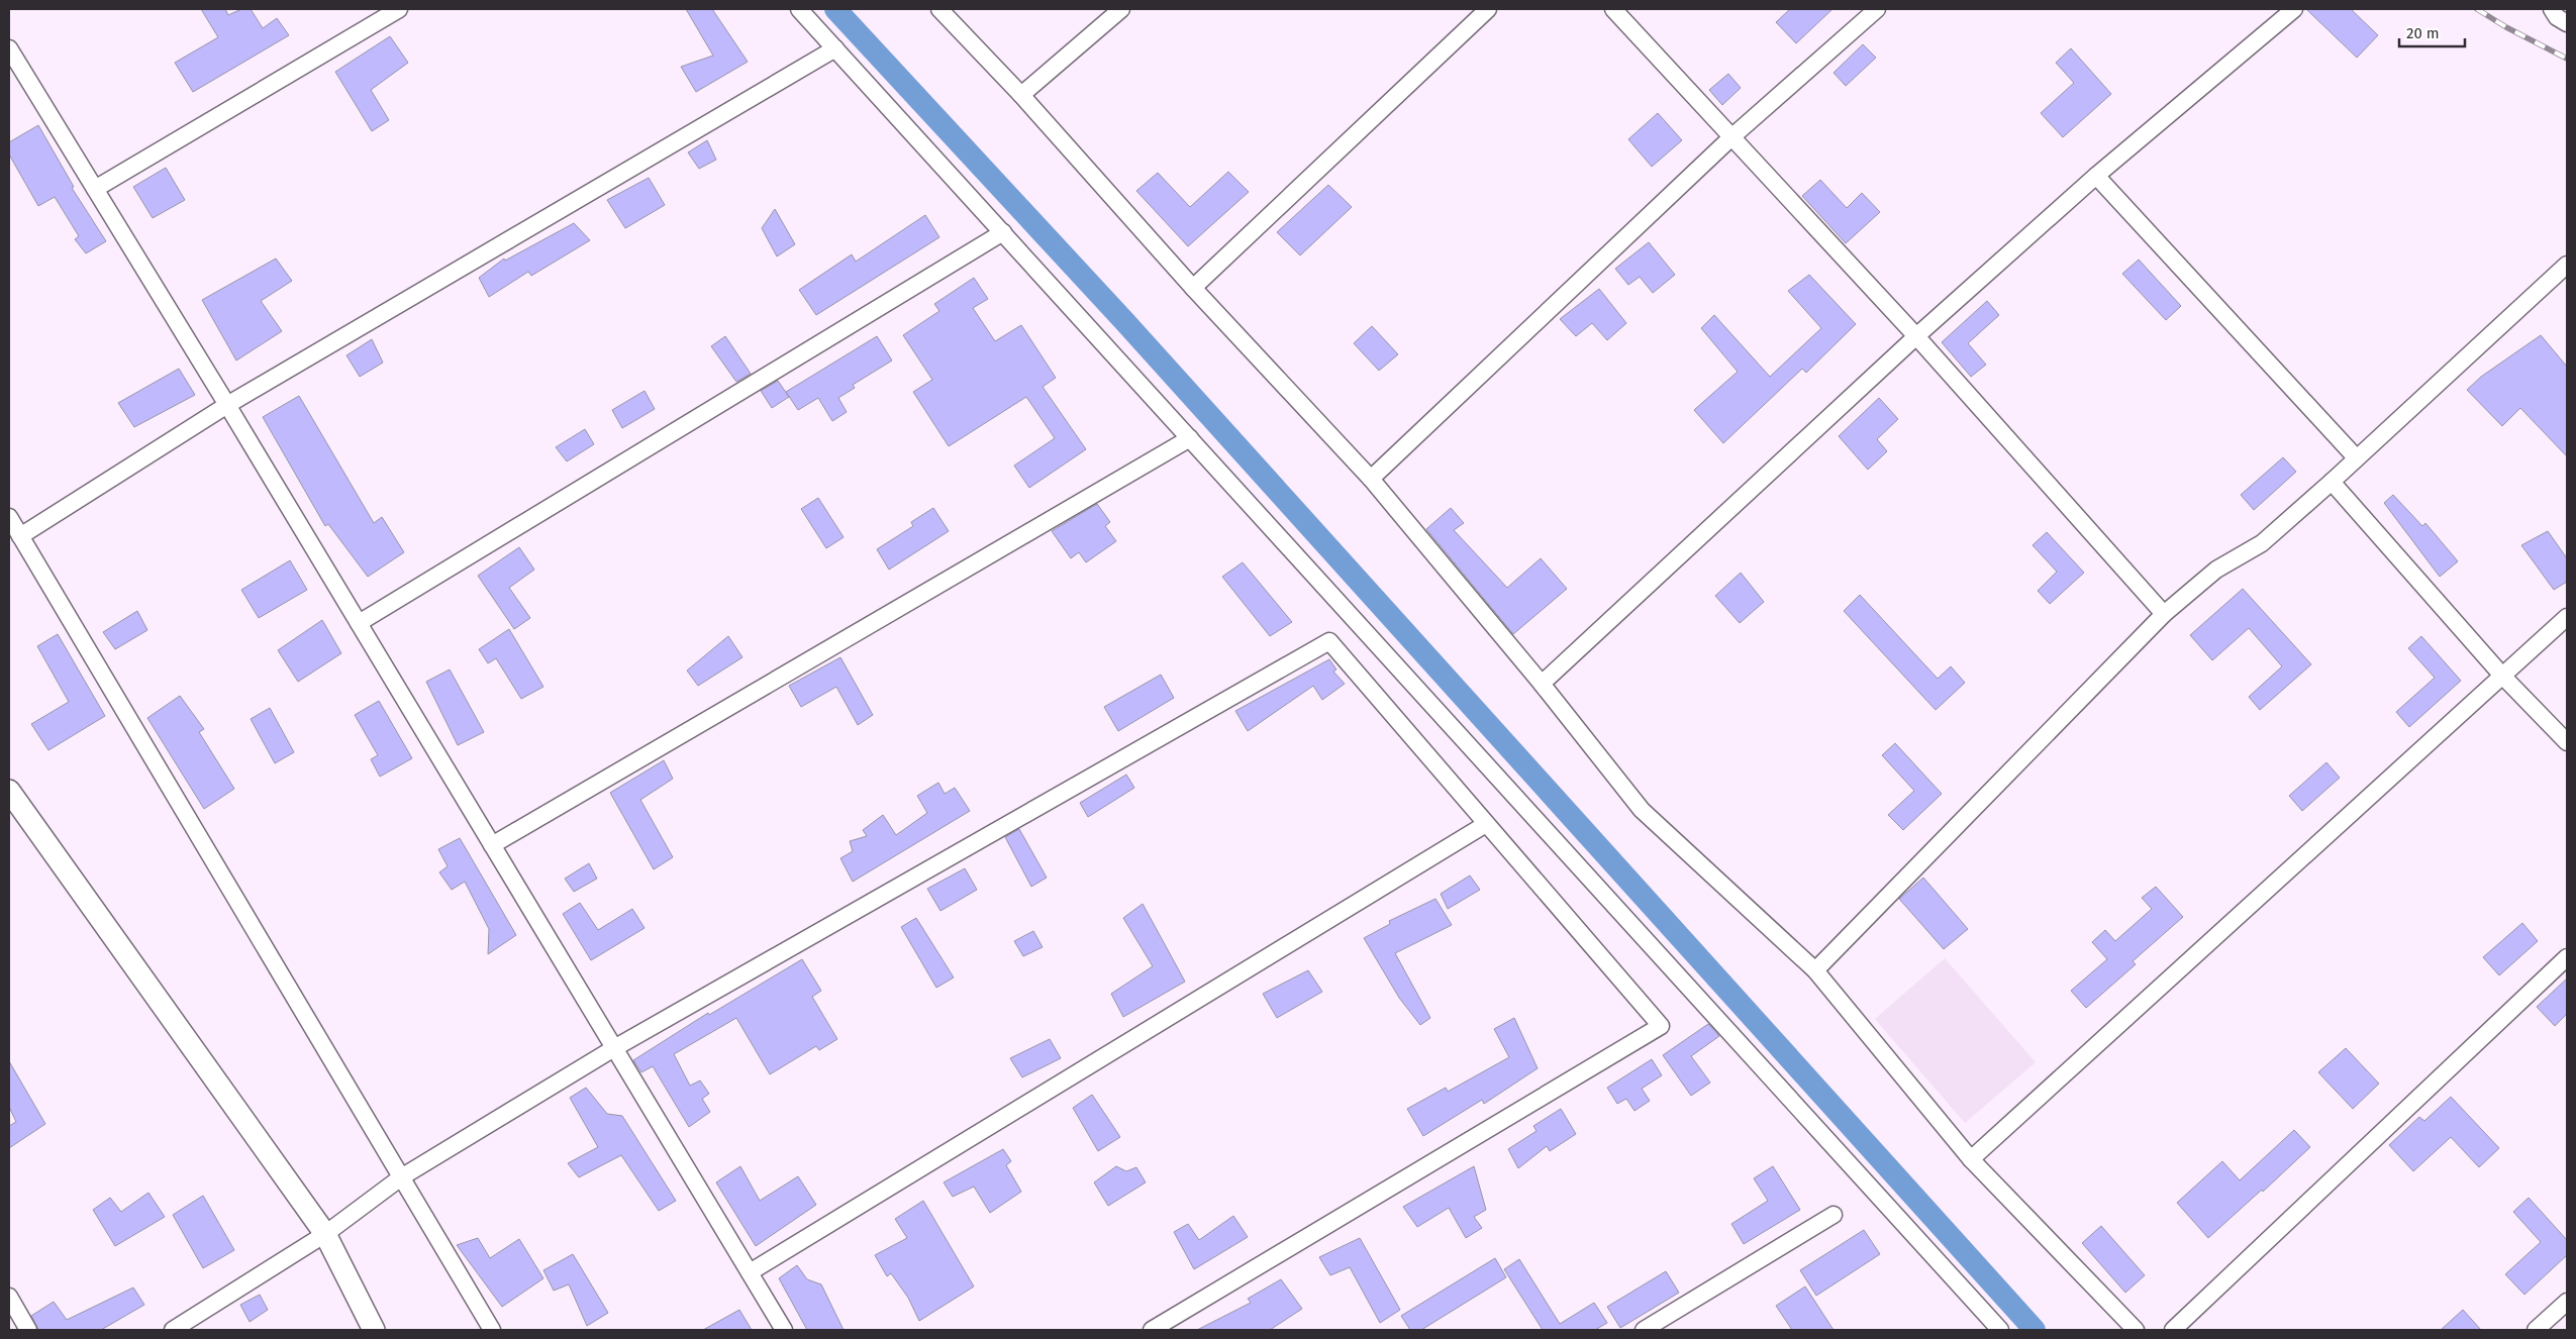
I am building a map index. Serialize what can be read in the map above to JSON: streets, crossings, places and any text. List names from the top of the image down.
{
  "scale_bar": "20 m"
}
